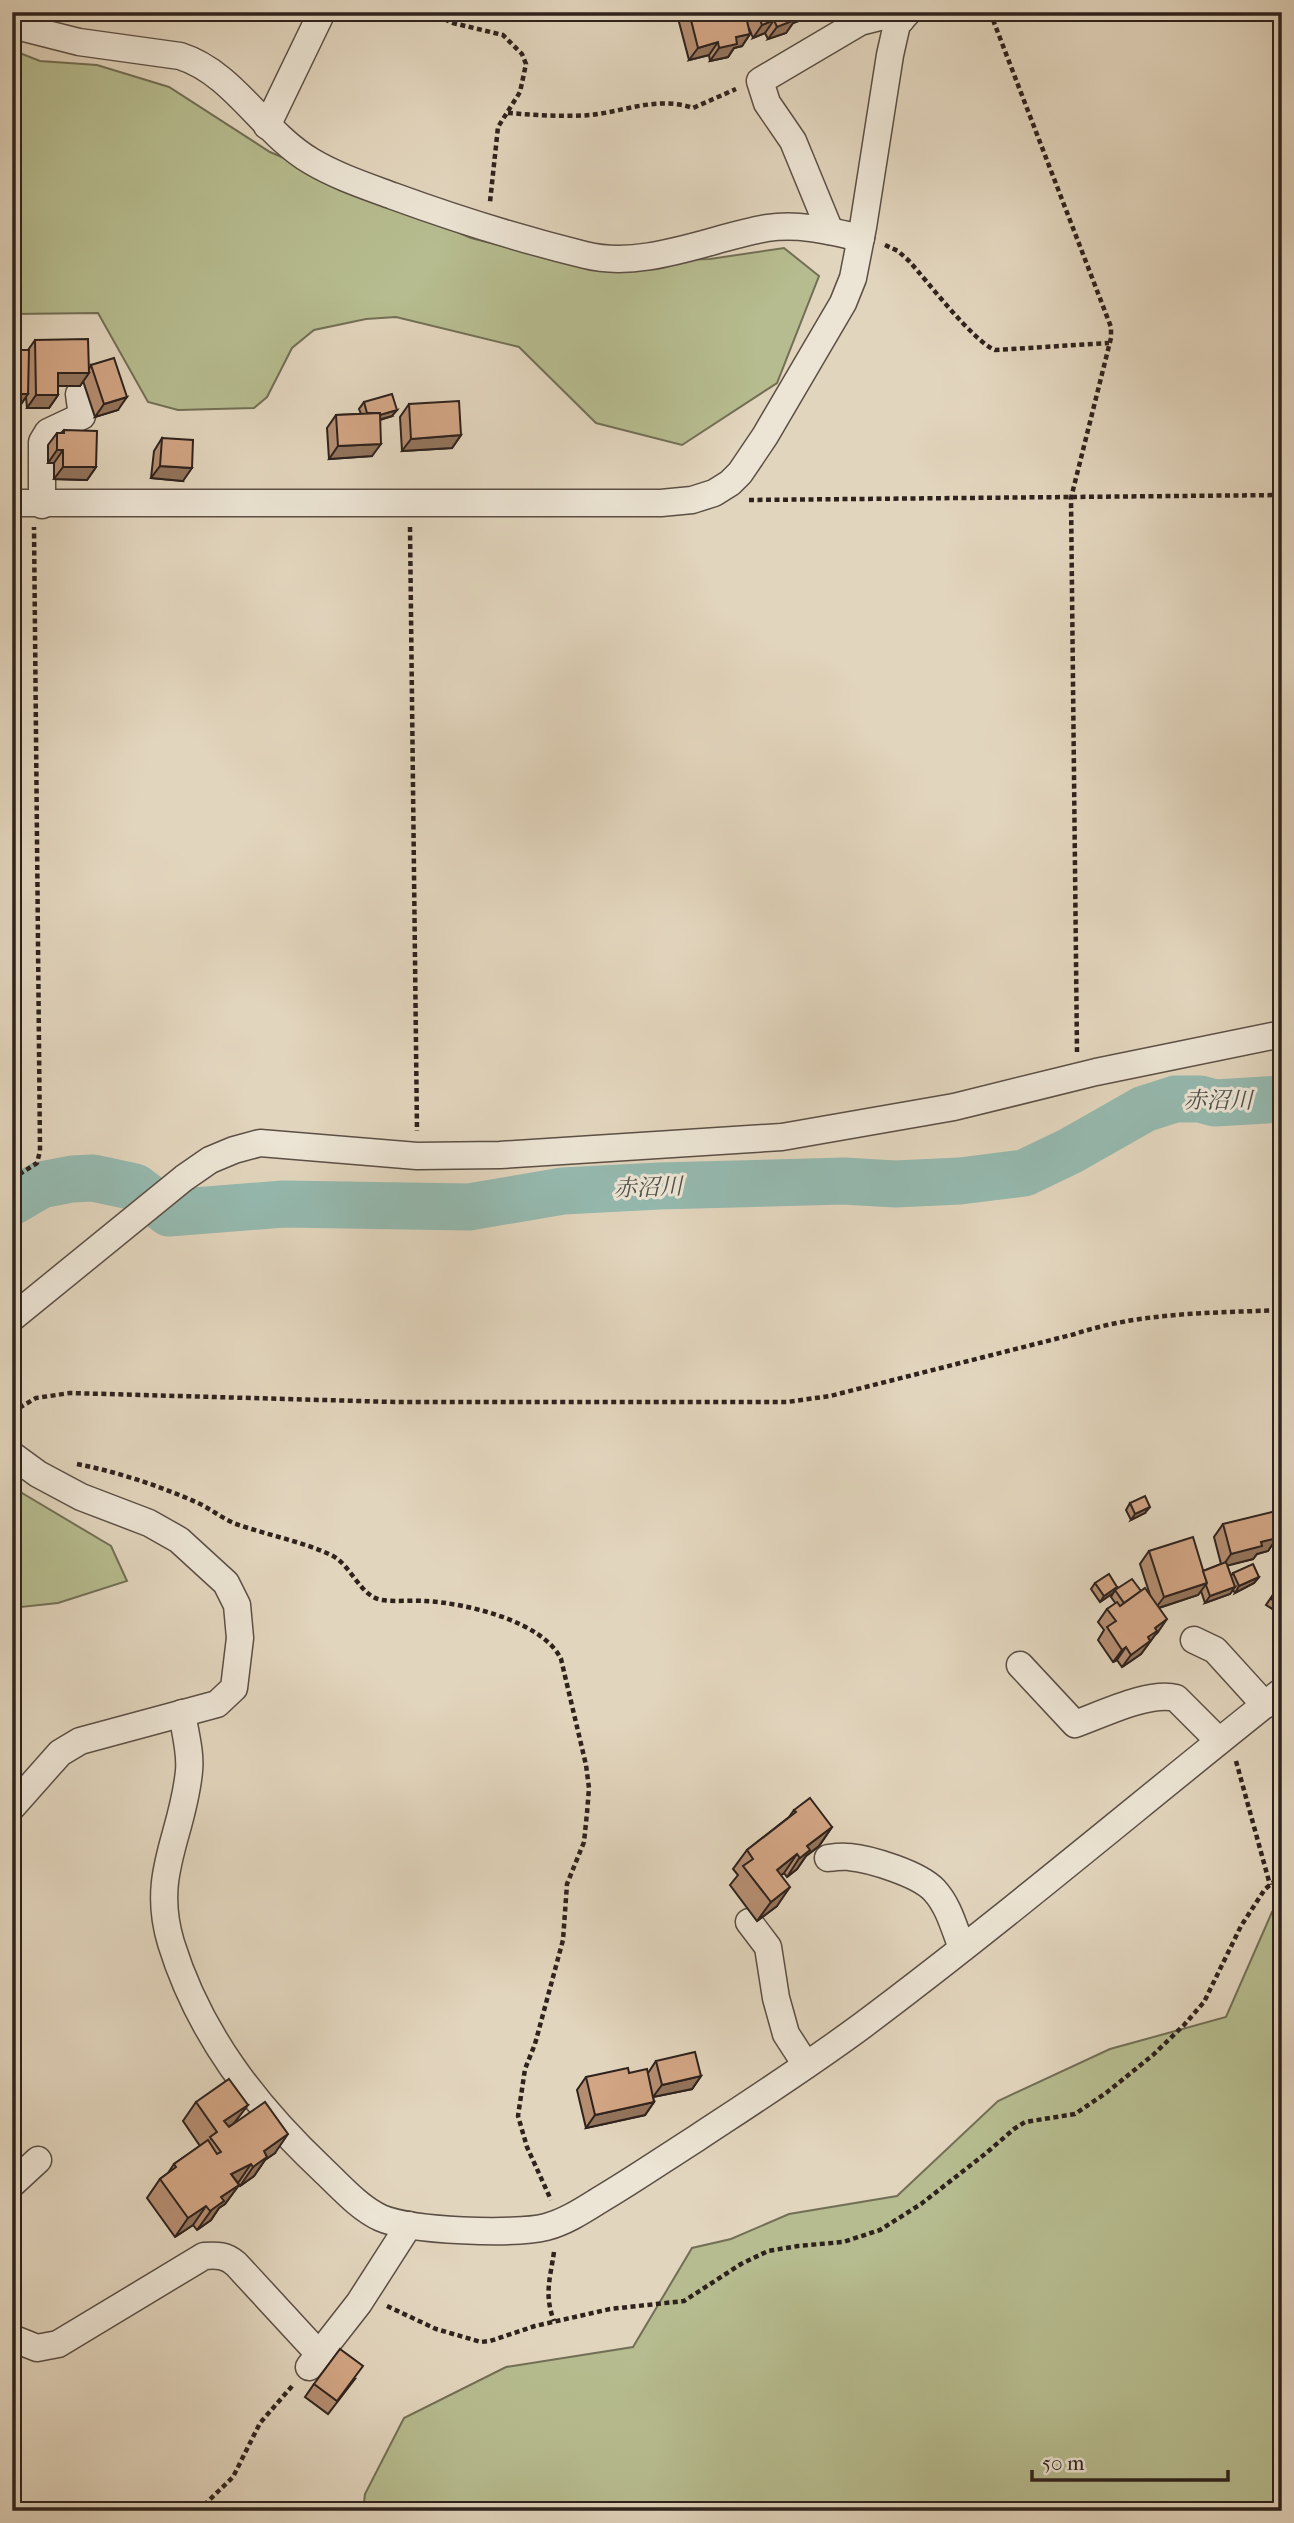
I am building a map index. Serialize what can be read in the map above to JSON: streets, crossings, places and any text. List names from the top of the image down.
{
  "water": ["赤沼川"],
  "scale_bar": "50 m"
}
